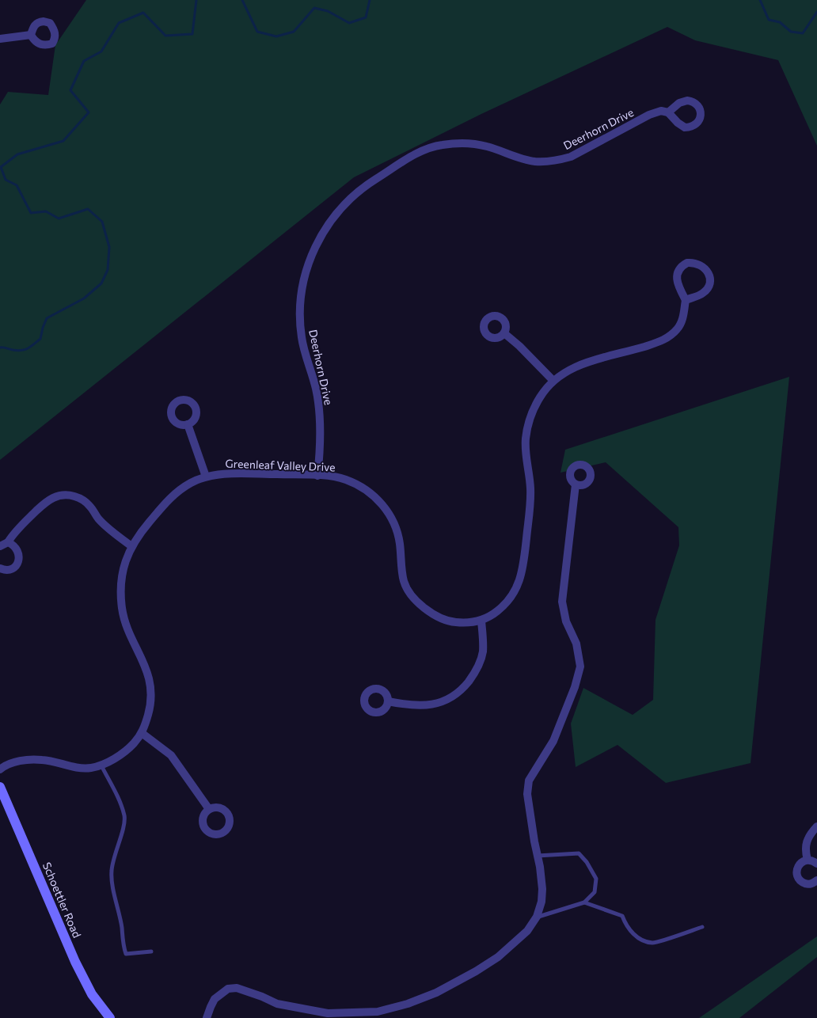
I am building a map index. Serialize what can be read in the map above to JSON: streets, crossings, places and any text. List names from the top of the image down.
{
  "streets": {
    "street": ["Deerhorn Drive", "Greenleaf Valley Drive", "Schoettler Road"]
  },
  "crossings": [
    ["Deerhorn Drive", "Greenleaf Valley Drive"]
  ]
}
